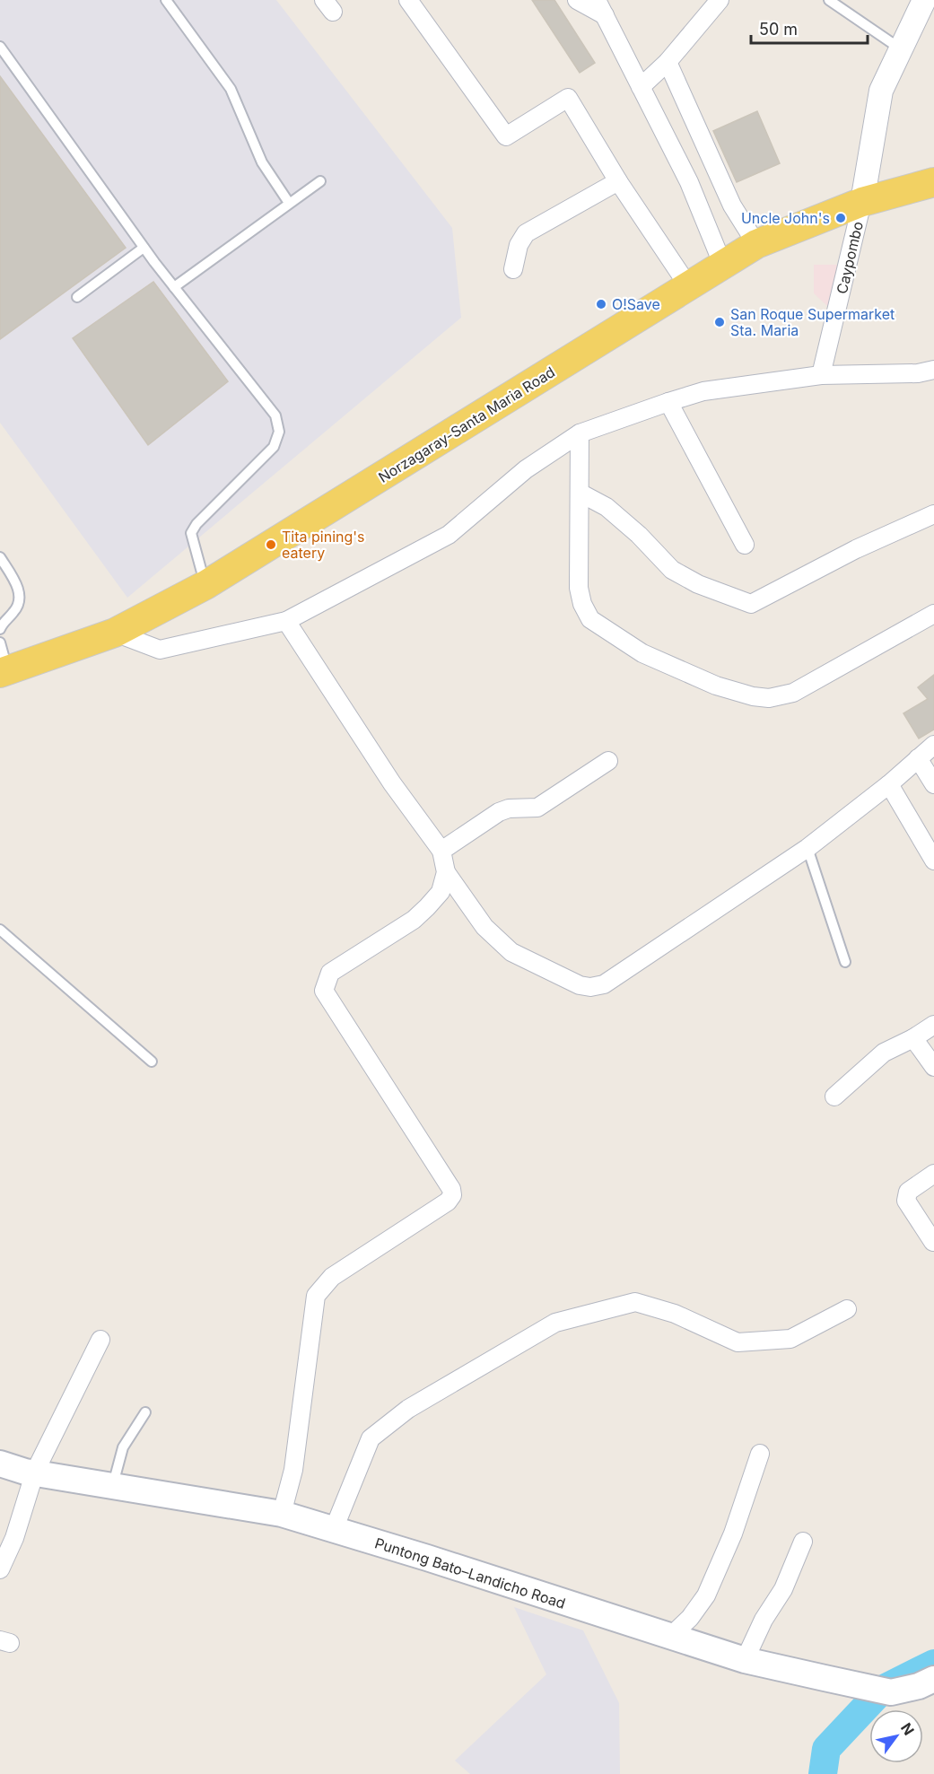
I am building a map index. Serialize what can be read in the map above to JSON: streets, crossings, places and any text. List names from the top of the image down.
{
  "streets": {
    "main road": ["Norzagaray-Santa Maria Road", "Puntong Bato–Landicho Road"],
    "street": ["Caypombo"]
  },
  "crossings": [
    ["Caypombo", "Norzagaray-Santa Maria Road"]
  ],
  "places": [
    "Uncle John's",
    "O!Save",
    "San Roque Supermarket Sta. Maria",
    "Tita pining's eatery"
  ],
  "scale_bar": "50 m",
  "north": "top right"
}
